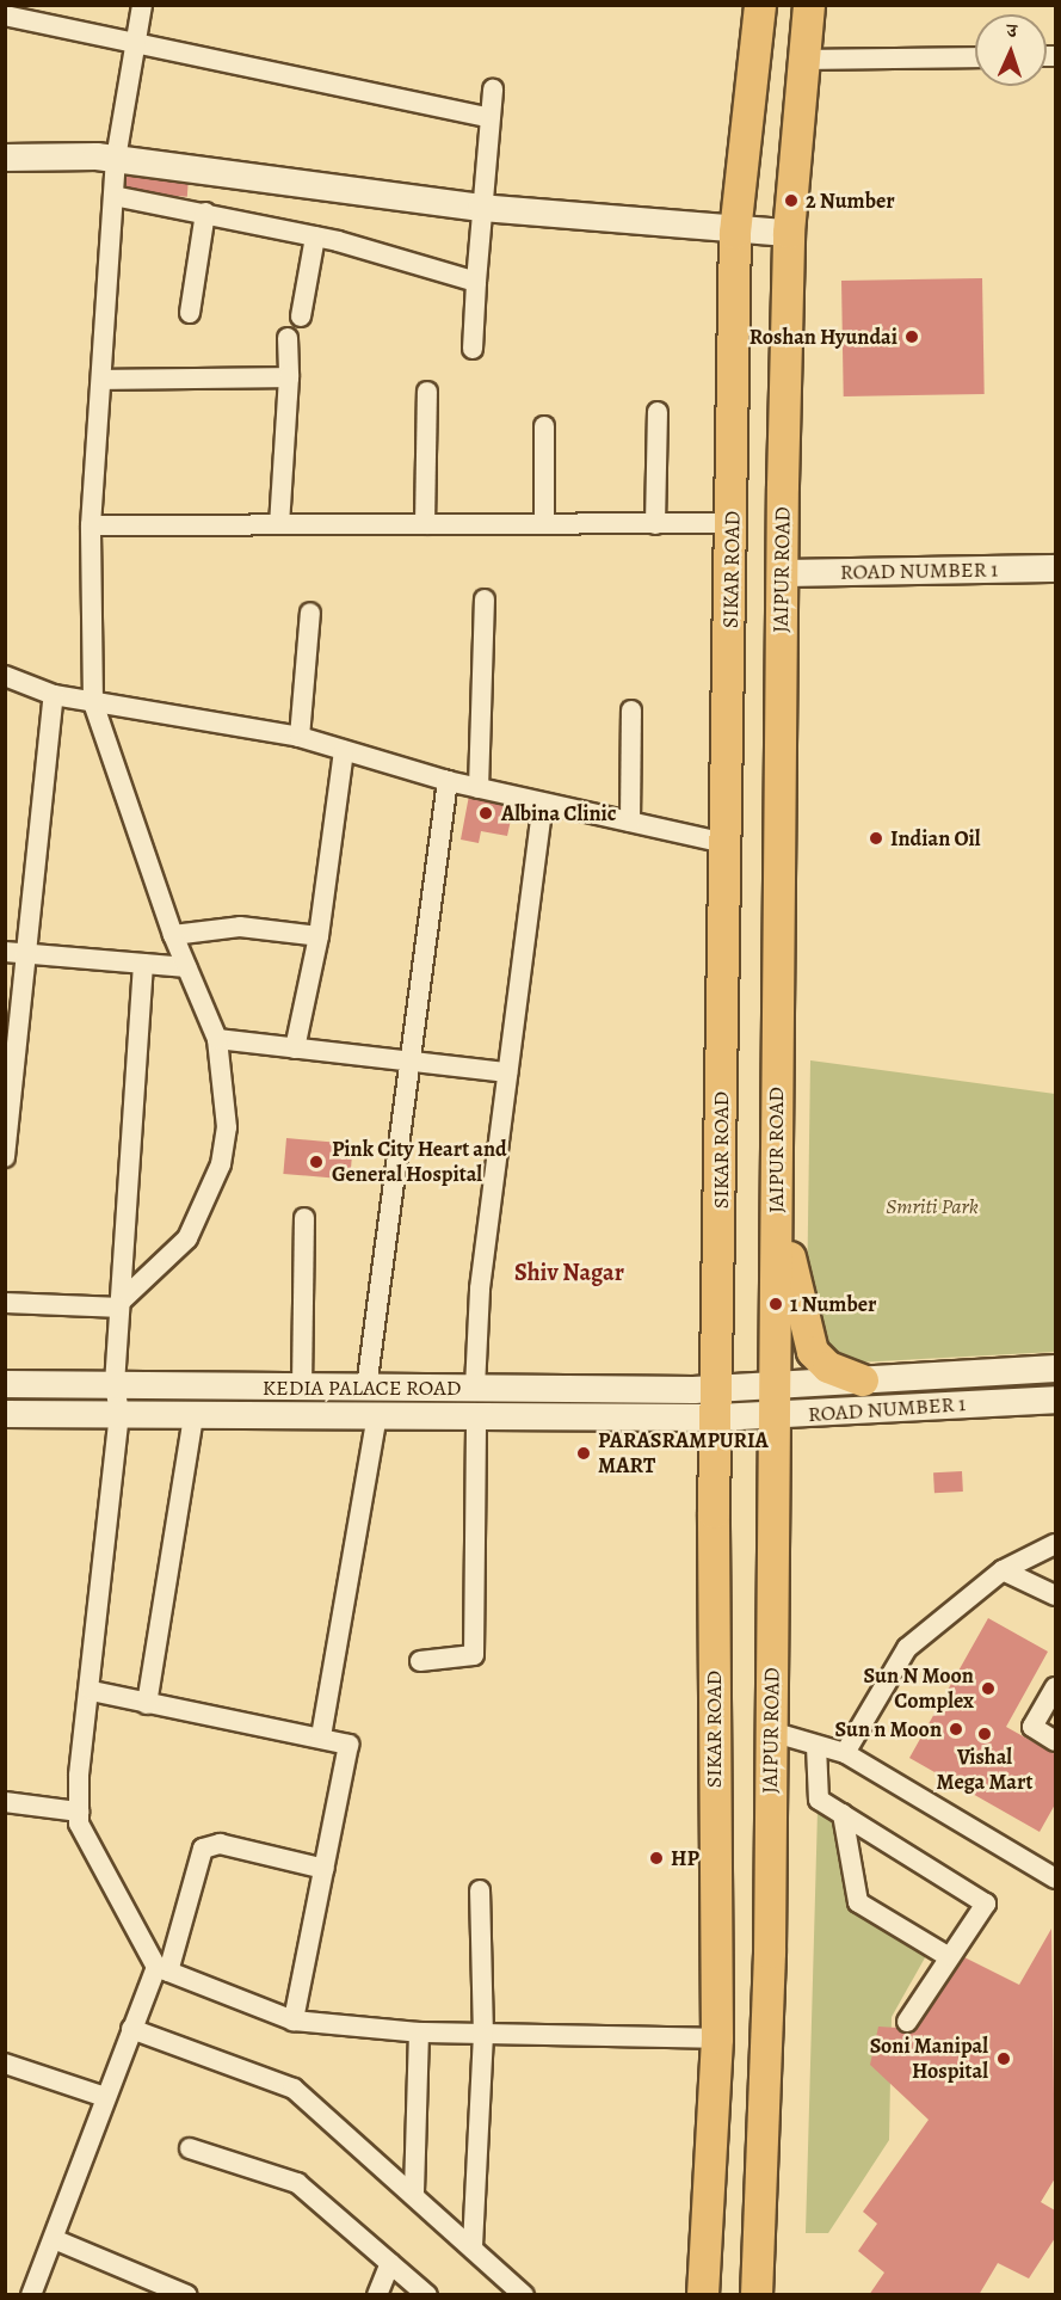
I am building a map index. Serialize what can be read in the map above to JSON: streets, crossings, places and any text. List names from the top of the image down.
{
  "streets": {
    "main road": ["SIKAR ROAD", "JAIPUR ROAD"],
    "street": ["ROAD NUMBER 1", "KEDIA PALACE ROAD"]
  },
  "crossings": [
    ["SIKAR ROAD", "ROAD NUMBER 1"],
    ["SIKAR ROAD", "KEDIA PALACE ROAD"],
    ["JAIPUR ROAD", "ROAD NUMBER 1"],
    ["ROAD NUMBER 1", "KEDIA PALACE ROAD"]
  ],
  "districts": ["Shiv Nagar"],
  "parks": ["Smriti Park"],
  "places": [
    "2 Number",
    "Roshan Hyundai",
    "Albina Clinic",
    "Indian Oil",
    "Pink City Heart and General Hospital",
    "1 Number",
    "PARASRAMPURIA MART",
    "Sun N Moon Complex",
    "Sun n Moon",
    "Vishal Mega Mart",
    "HP",
    "Soni Manipal Hospital"
  ],
  "north": "top"
}
